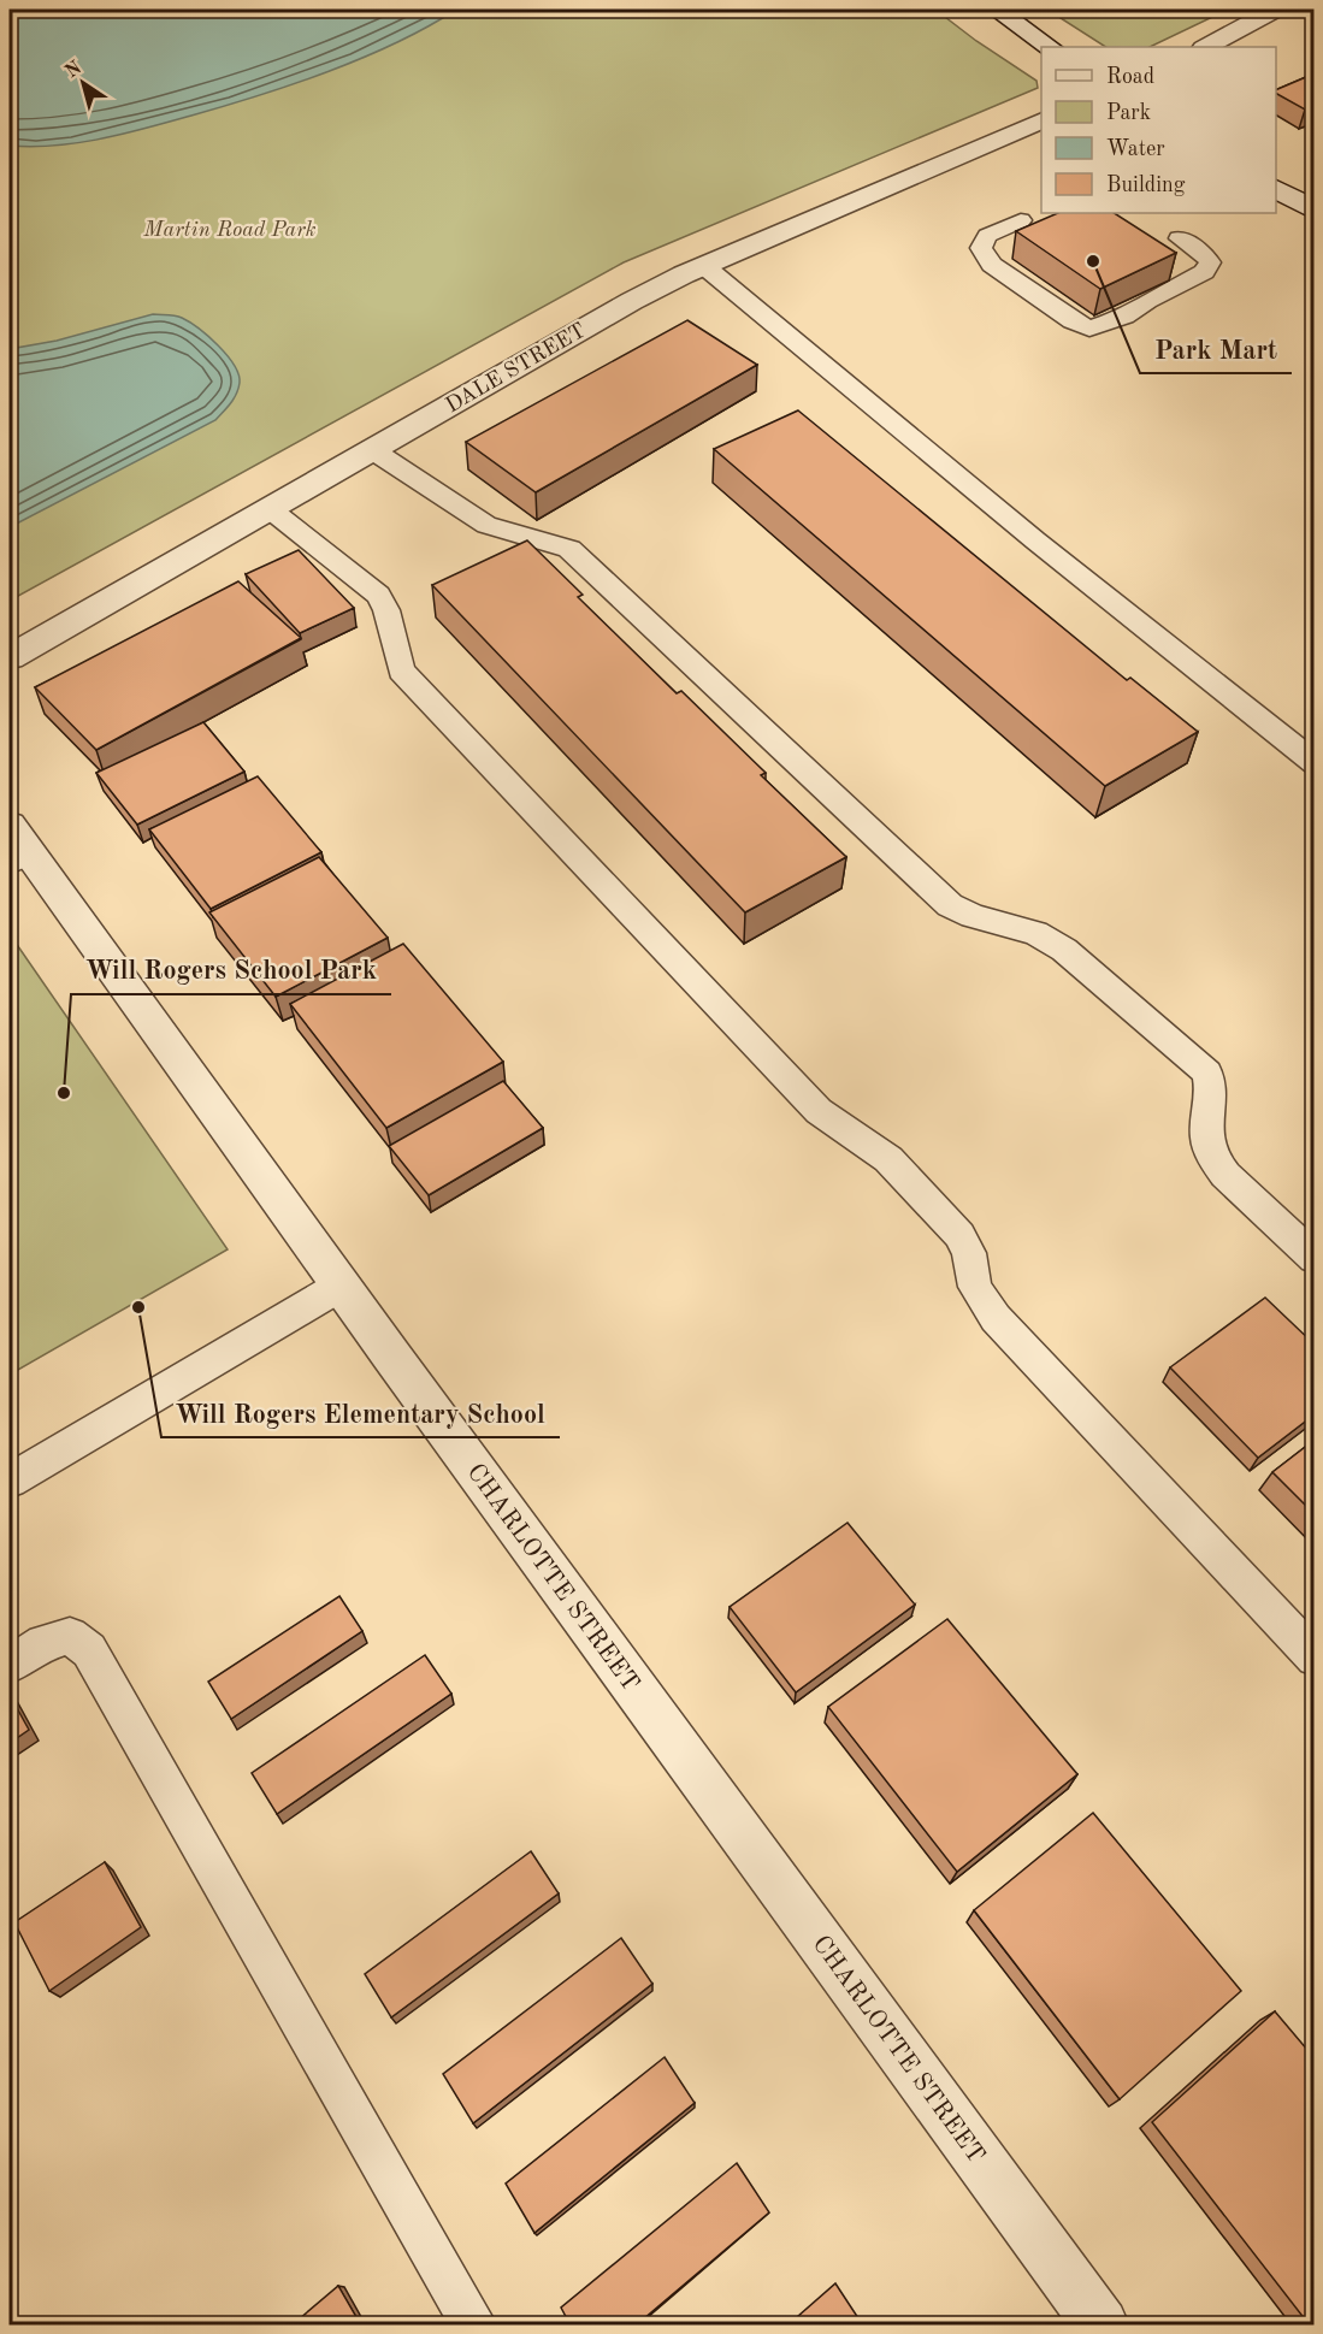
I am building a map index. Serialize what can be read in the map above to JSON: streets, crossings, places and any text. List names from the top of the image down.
{
  "streets": {
    "street": ["DALE STREET", "CHARLOTTE STREET"]
  },
  "parks": ["Martin Road Park"],
  "places": ["Park Mart", "Will Rogers School Park", "Will Rogers Elementary School"],
  "legend": [
    "Road",
    "Park",
    "Water",
    "Building"
  ],
  "north": "top left"
}
